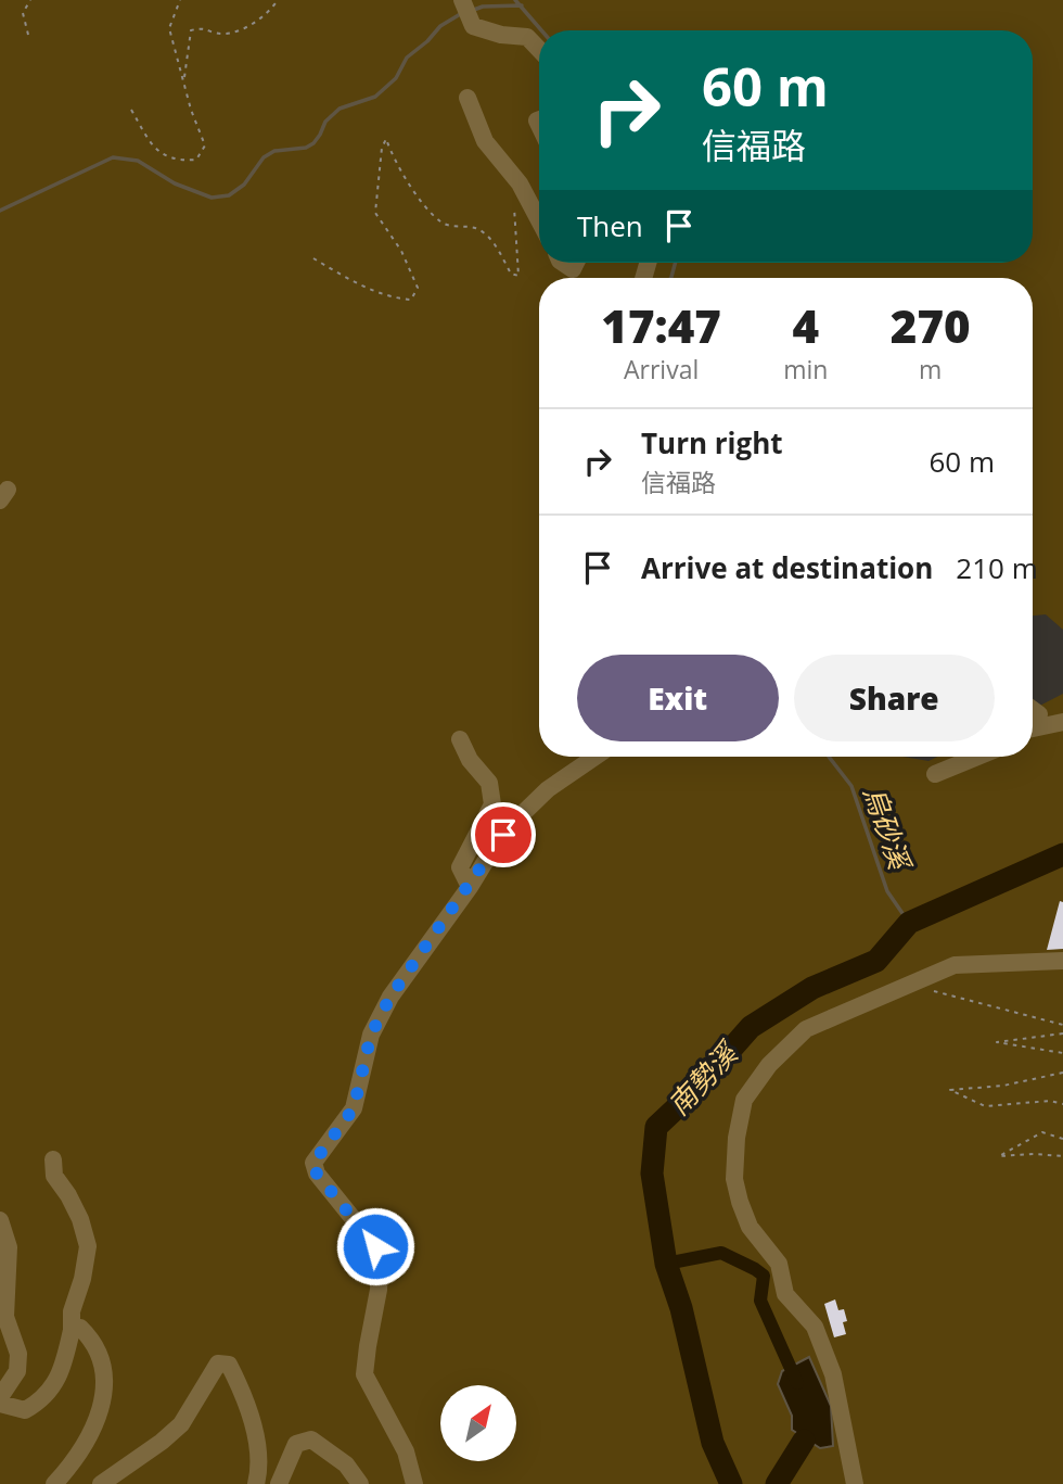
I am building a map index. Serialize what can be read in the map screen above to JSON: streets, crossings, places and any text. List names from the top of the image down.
{
  "water": ["烏砂溪", "南勢溪"],
  "north": "top right",
  "page": {
    "turn": ["60 m", "信福路"],
    "then": "Then",
    "eta": [
      "17:47",
      "Arrival",
      "4",
      "min",
      "270",
      "m"
    ],
    "list": [
      {
        "name": "Turn right",
        "note": "信福路",
        "value": "60 m"
      },
      {
        "name": "Arrive at destination",
        "value": "210 m"
      }
    ],
    "buttons": ["Exit", "Share"]
  }
}
